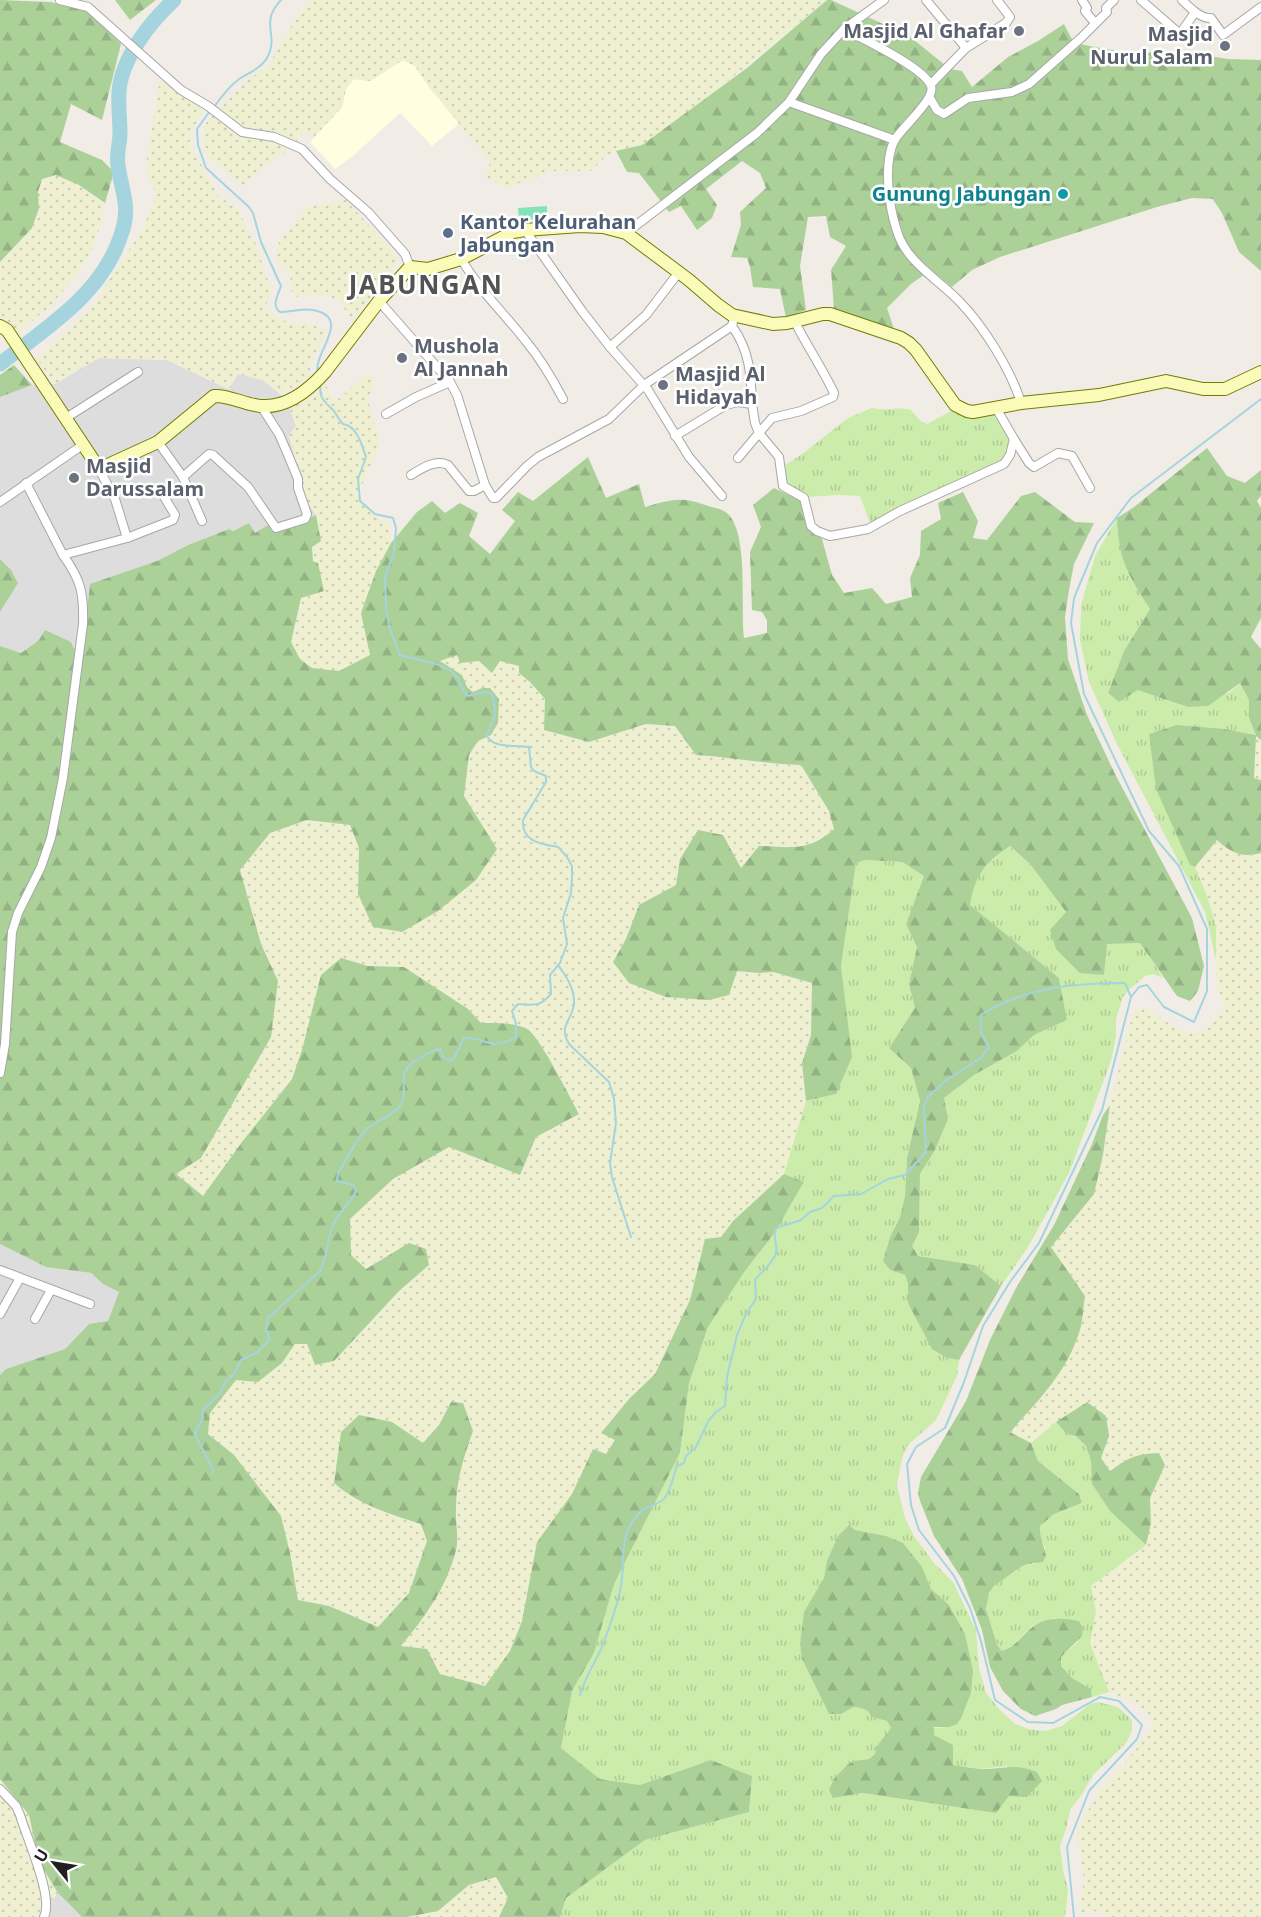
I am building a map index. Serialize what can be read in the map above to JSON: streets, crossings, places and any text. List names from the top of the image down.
{
  "districts": ["JABUNGAN"],
  "places": [
    "Masjid Al Ghafar",
    "Masjid Nurul Salam",
    "Gunung Jabungan",
    "Kantor Kelurahan Jabungan",
    "Mushola Al Jannah",
    "Masjid Al Hidayah",
    "Masjid Darussalam"
  ],
  "north": "top left"
}
